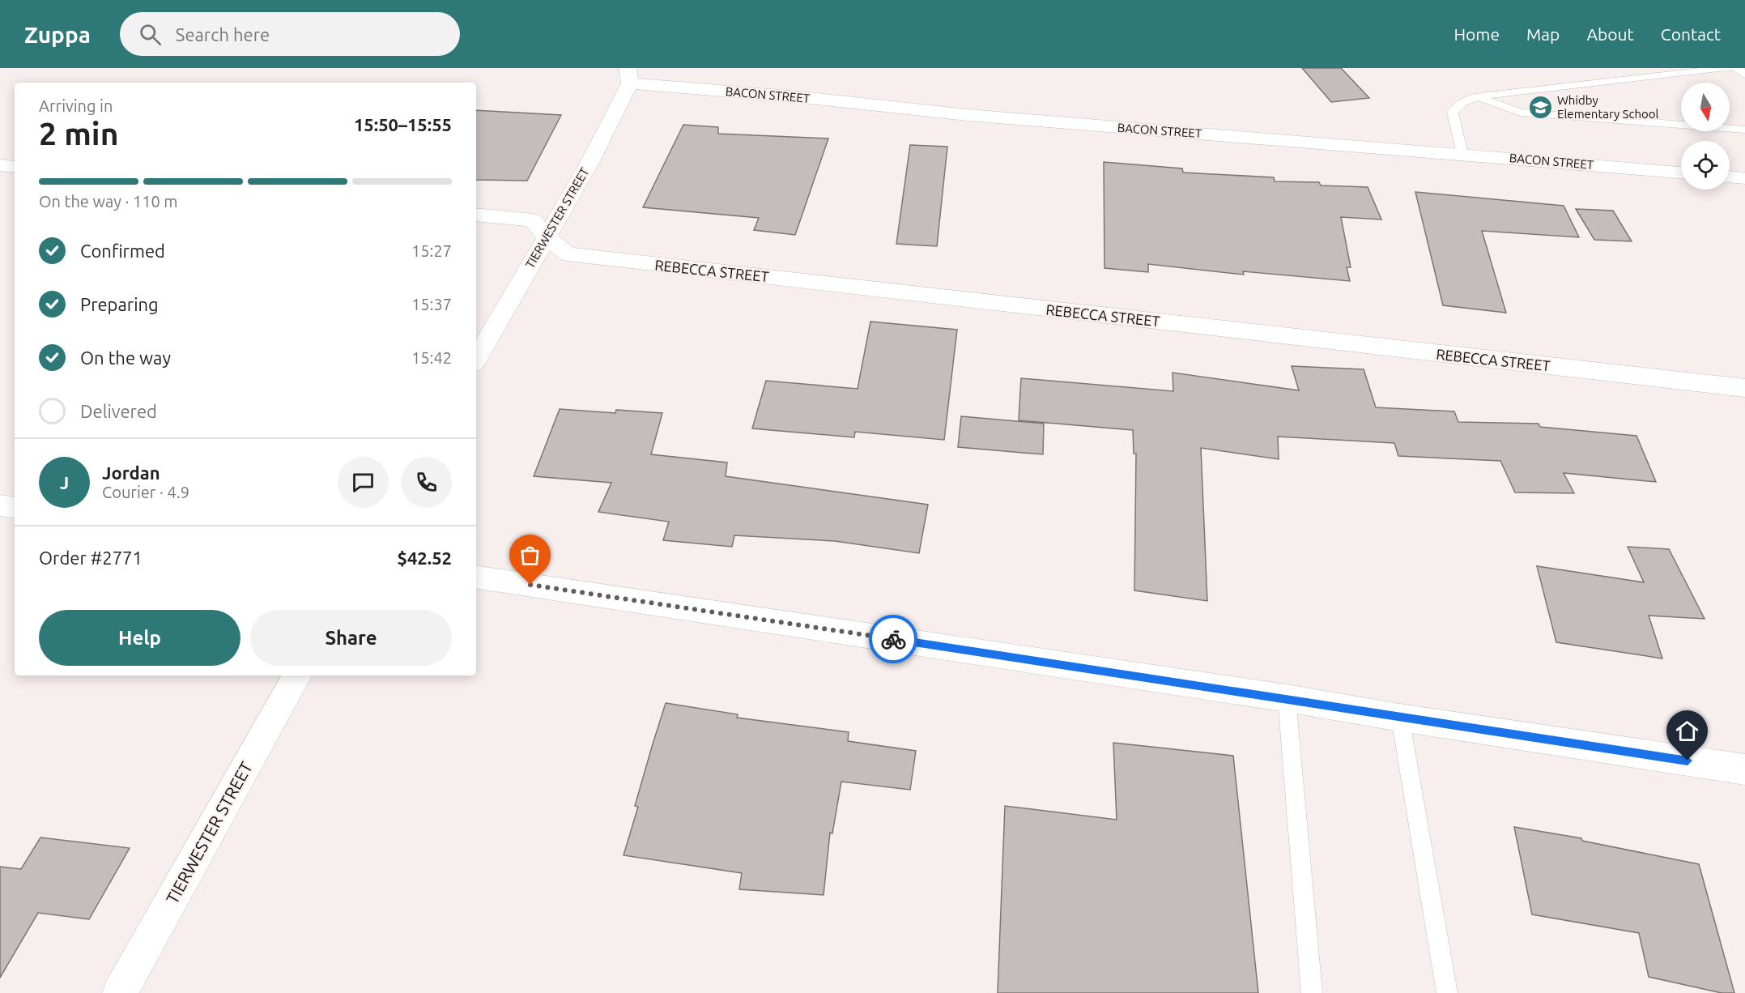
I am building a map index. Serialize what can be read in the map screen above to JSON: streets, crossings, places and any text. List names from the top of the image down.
{
  "streets": {
    "street": ["BACON STREET", "TIERWESTER STREET", "REBECCA STREET"]
  },
  "crossings": [
    ["BACON STREET", "TIERWESTER STREET"],
    ["TIERWESTER STREET", "REBECCA STREET"]
  ],
  "places": {
    "school or university": ["Whidby Elementary School"]
  },
  "north": "bottom",
  "page": {
    "header": "Zuppa",
    "search": "Search here",
    "nav": [
      "Home",
      "Map",
      "About",
      "Contact"
    ],
    "heading": ["2 min", "Arriving in", "15:50–15:55"],
    "panel": [
      "Jordan",
      "Courier · 4.9",
      "Order #2771",
      "$42.52"
    ],
    "bar": "On the way · 110 m",
    "list": [
      ["Confirmed", "15:27"],
      ["Preparing", "15:37"],
      ["On the way", "15:42"],
      "Delivered"
    ],
    "round": "J",
    "buttons": ["Help", "Share"]
  }
}
